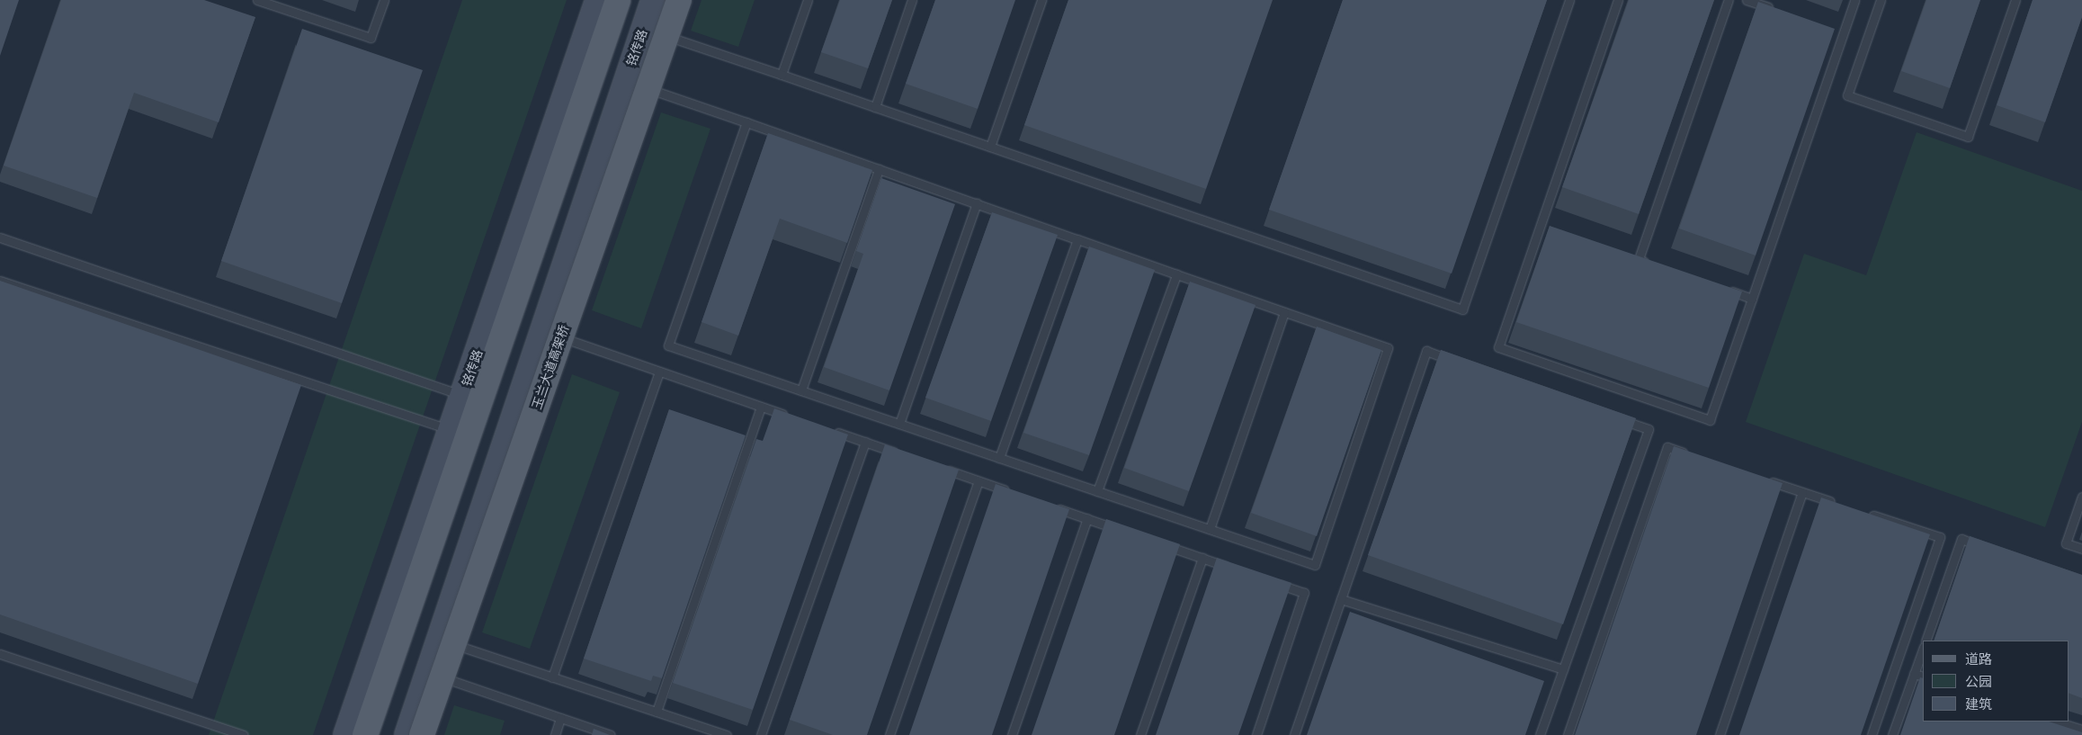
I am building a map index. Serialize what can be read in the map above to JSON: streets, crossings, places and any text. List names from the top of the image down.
{
  "streets": {
    "main road": ["铭传路", "玉兰大道高架桥"]
  },
  "legend": ["道路", "公园", "建筑"]
}
